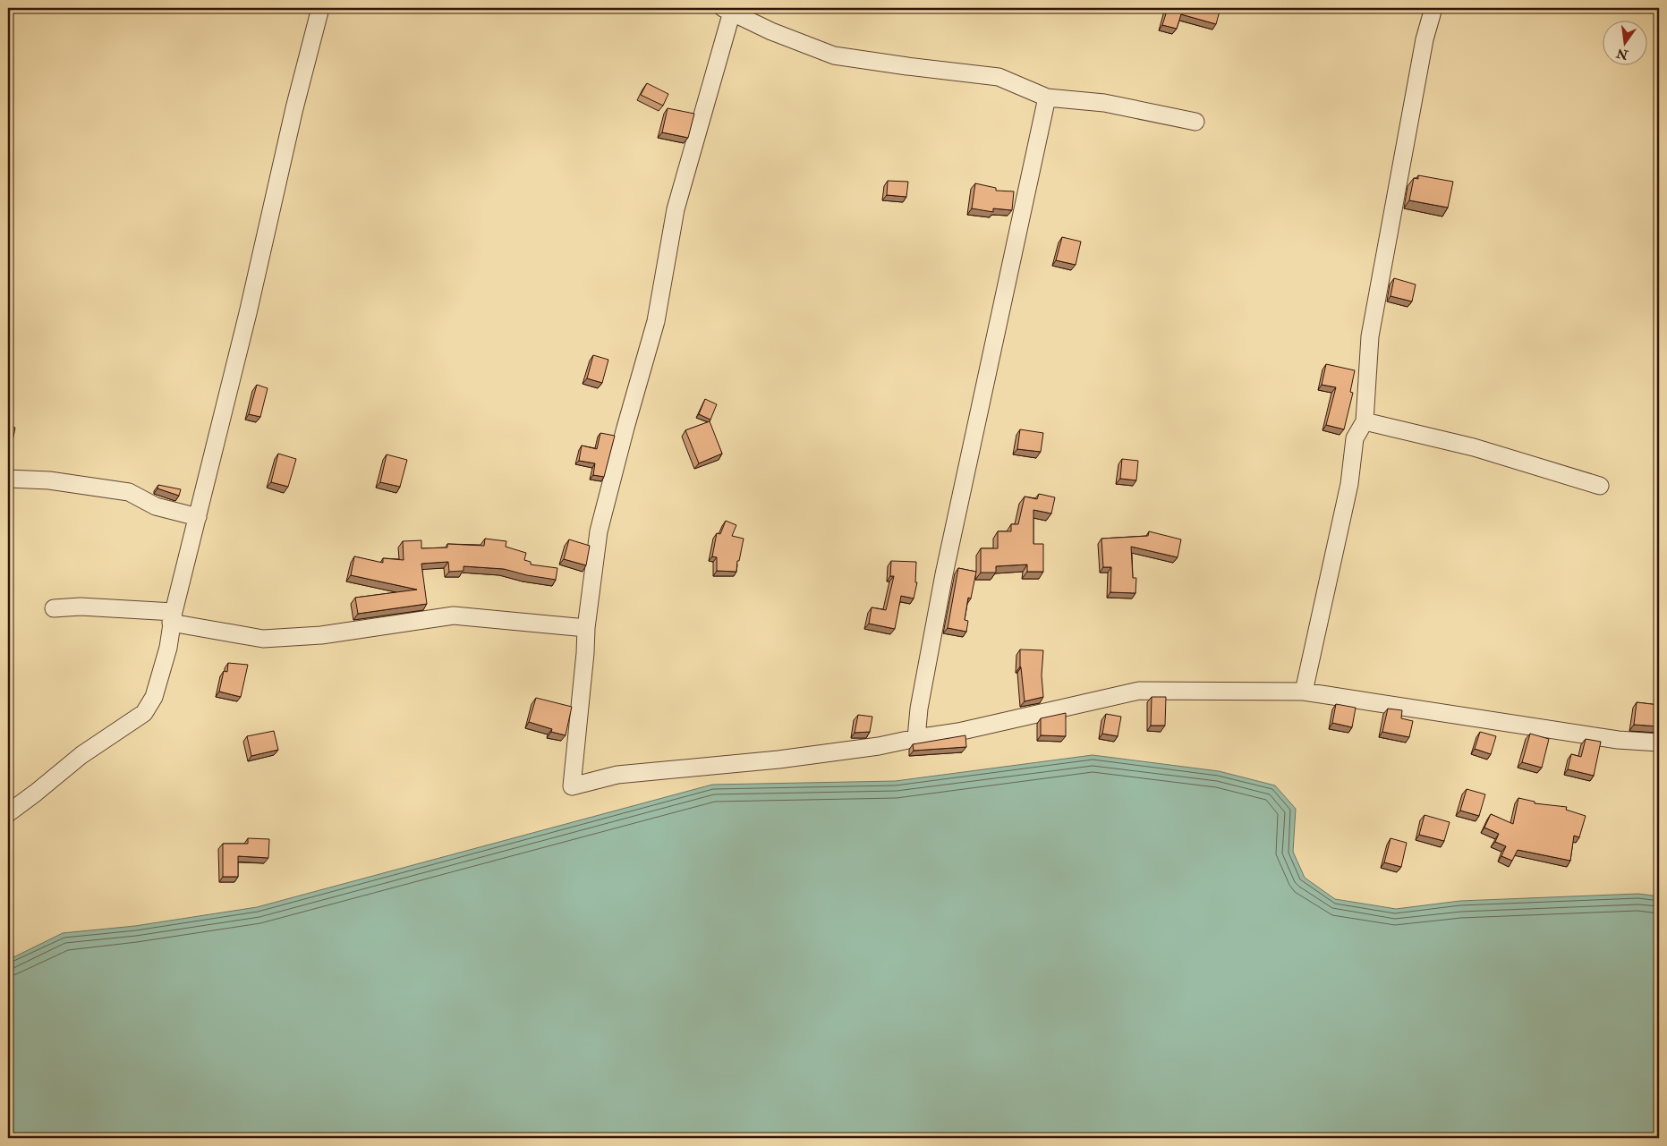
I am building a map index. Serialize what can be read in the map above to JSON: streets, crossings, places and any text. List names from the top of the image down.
{
  "north": "bottom"
}
